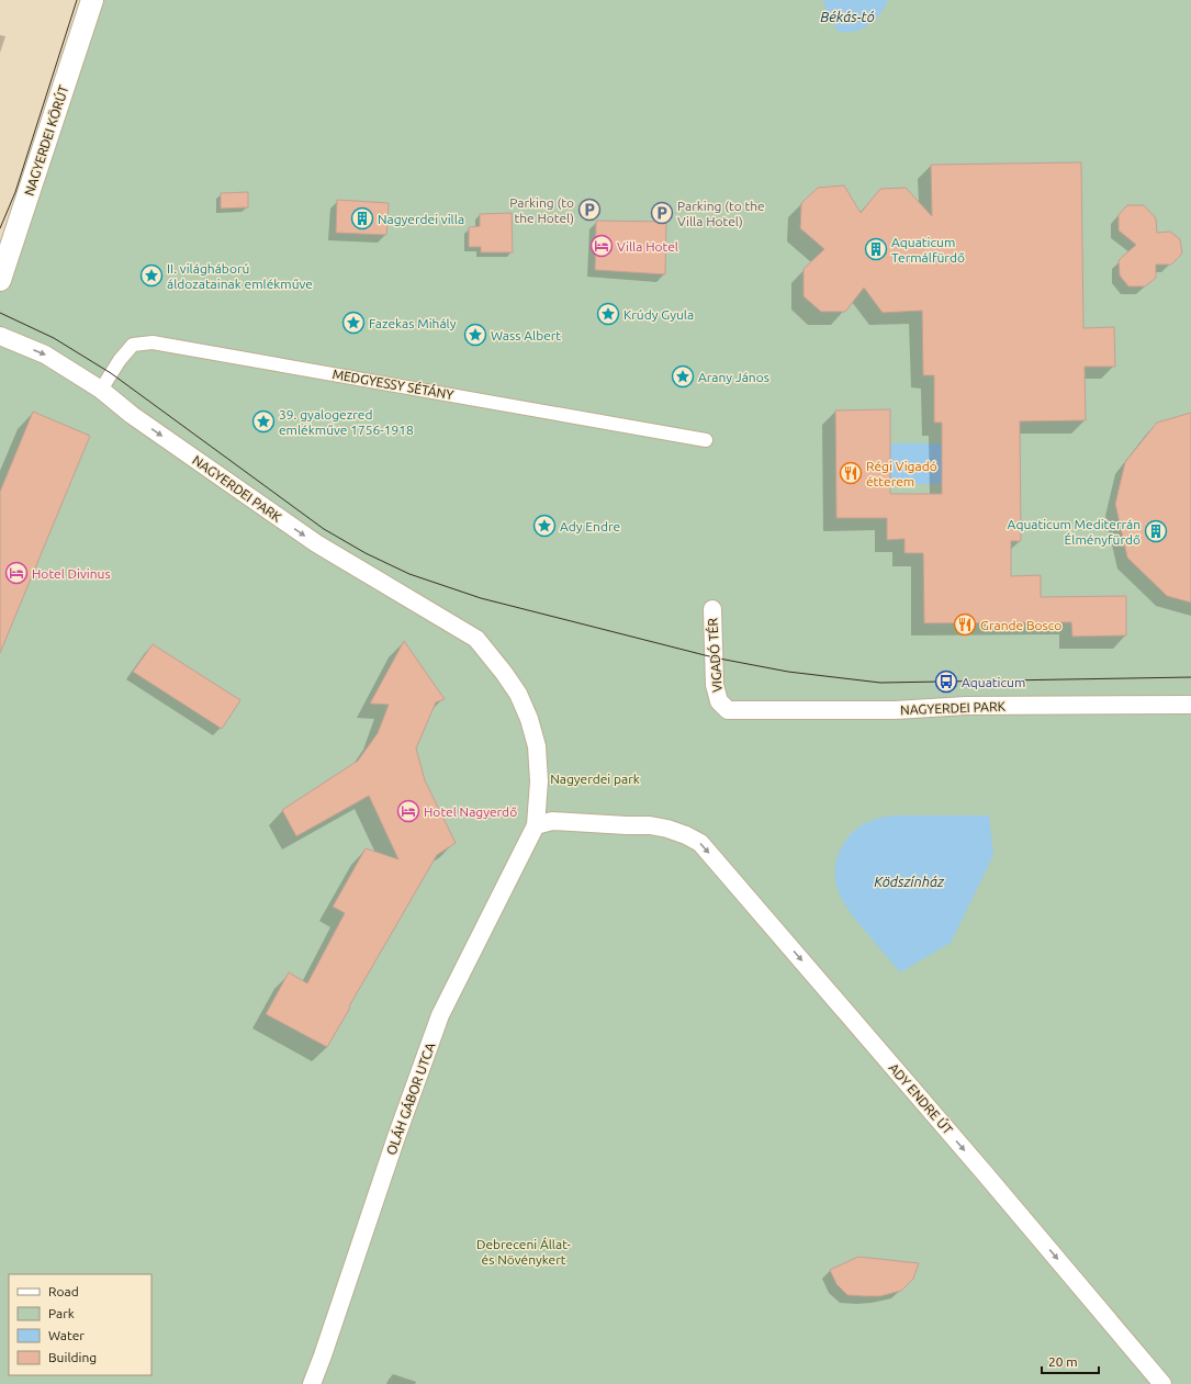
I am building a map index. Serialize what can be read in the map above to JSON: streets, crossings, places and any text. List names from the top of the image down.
{
  "streets": {
    "street": [
      "NAGYERDEI KÖRÚT",
      "MEDGYESSY SÉTÁNY",
      "NAGYERDEI PARK",
      "VIGADÓ TÉR",
      "OLÁH GÁBOR UTCA",
      "ADY ENDRE ÚT"
    ]
  },
  "crossings": [
    ["MEDGYESSY SÉTÁNY", "NAGYERDEI PARK"],
    ["NAGYERDEI PARK", "VIGADÓ TÉR"],
    ["NAGYERDEI PARK", "OLÁH GÁBOR UTCA"],
    ["NAGYERDEI PARK", "ADY ENDRE ÚT"],
    ["OLÁH GÁBOR UTCA", "ADY ENDRE ÚT"]
  ],
  "one_way": ["NAGYERDEI PARK", "ADY ENDRE ÚT"],
  "water": ["Békás-tó", "Ködszínház"],
  "parks": ["Nagyerdei park", "Debreceni Állat- és Növénykert"],
  "places": {
    "parking": ["Parking (to the Hotel)", "Parking (to the Villa Hotel)"],
    "building": ["Nagyerdei villa", "Aquaticum Termálfürdő", "Aquaticum Mediterrán Élményfürdő"],
    "hotel": ["Villa Hotel", "Hotel Divinus", "Hotel Nagyerdő"],
    "place": [
      "II. világháború áldozatainak emlékműve",
      "Krúdy Gyula",
      "Fazekas Mihály",
      "Wass Albert",
      "Arany János",
      "39. gyalogezred emlékműve 1756-1918",
      "Ady Endre"
    ],
    "restaurant": ["Régi Vigadó étterem", "Grande Bosco"],
    "bus stop": ["Aquaticum"]
  },
  "legend": [
    "Road",
    "Park",
    "Water",
    "Building"
  ],
  "scale_bar": "20 m"
}
